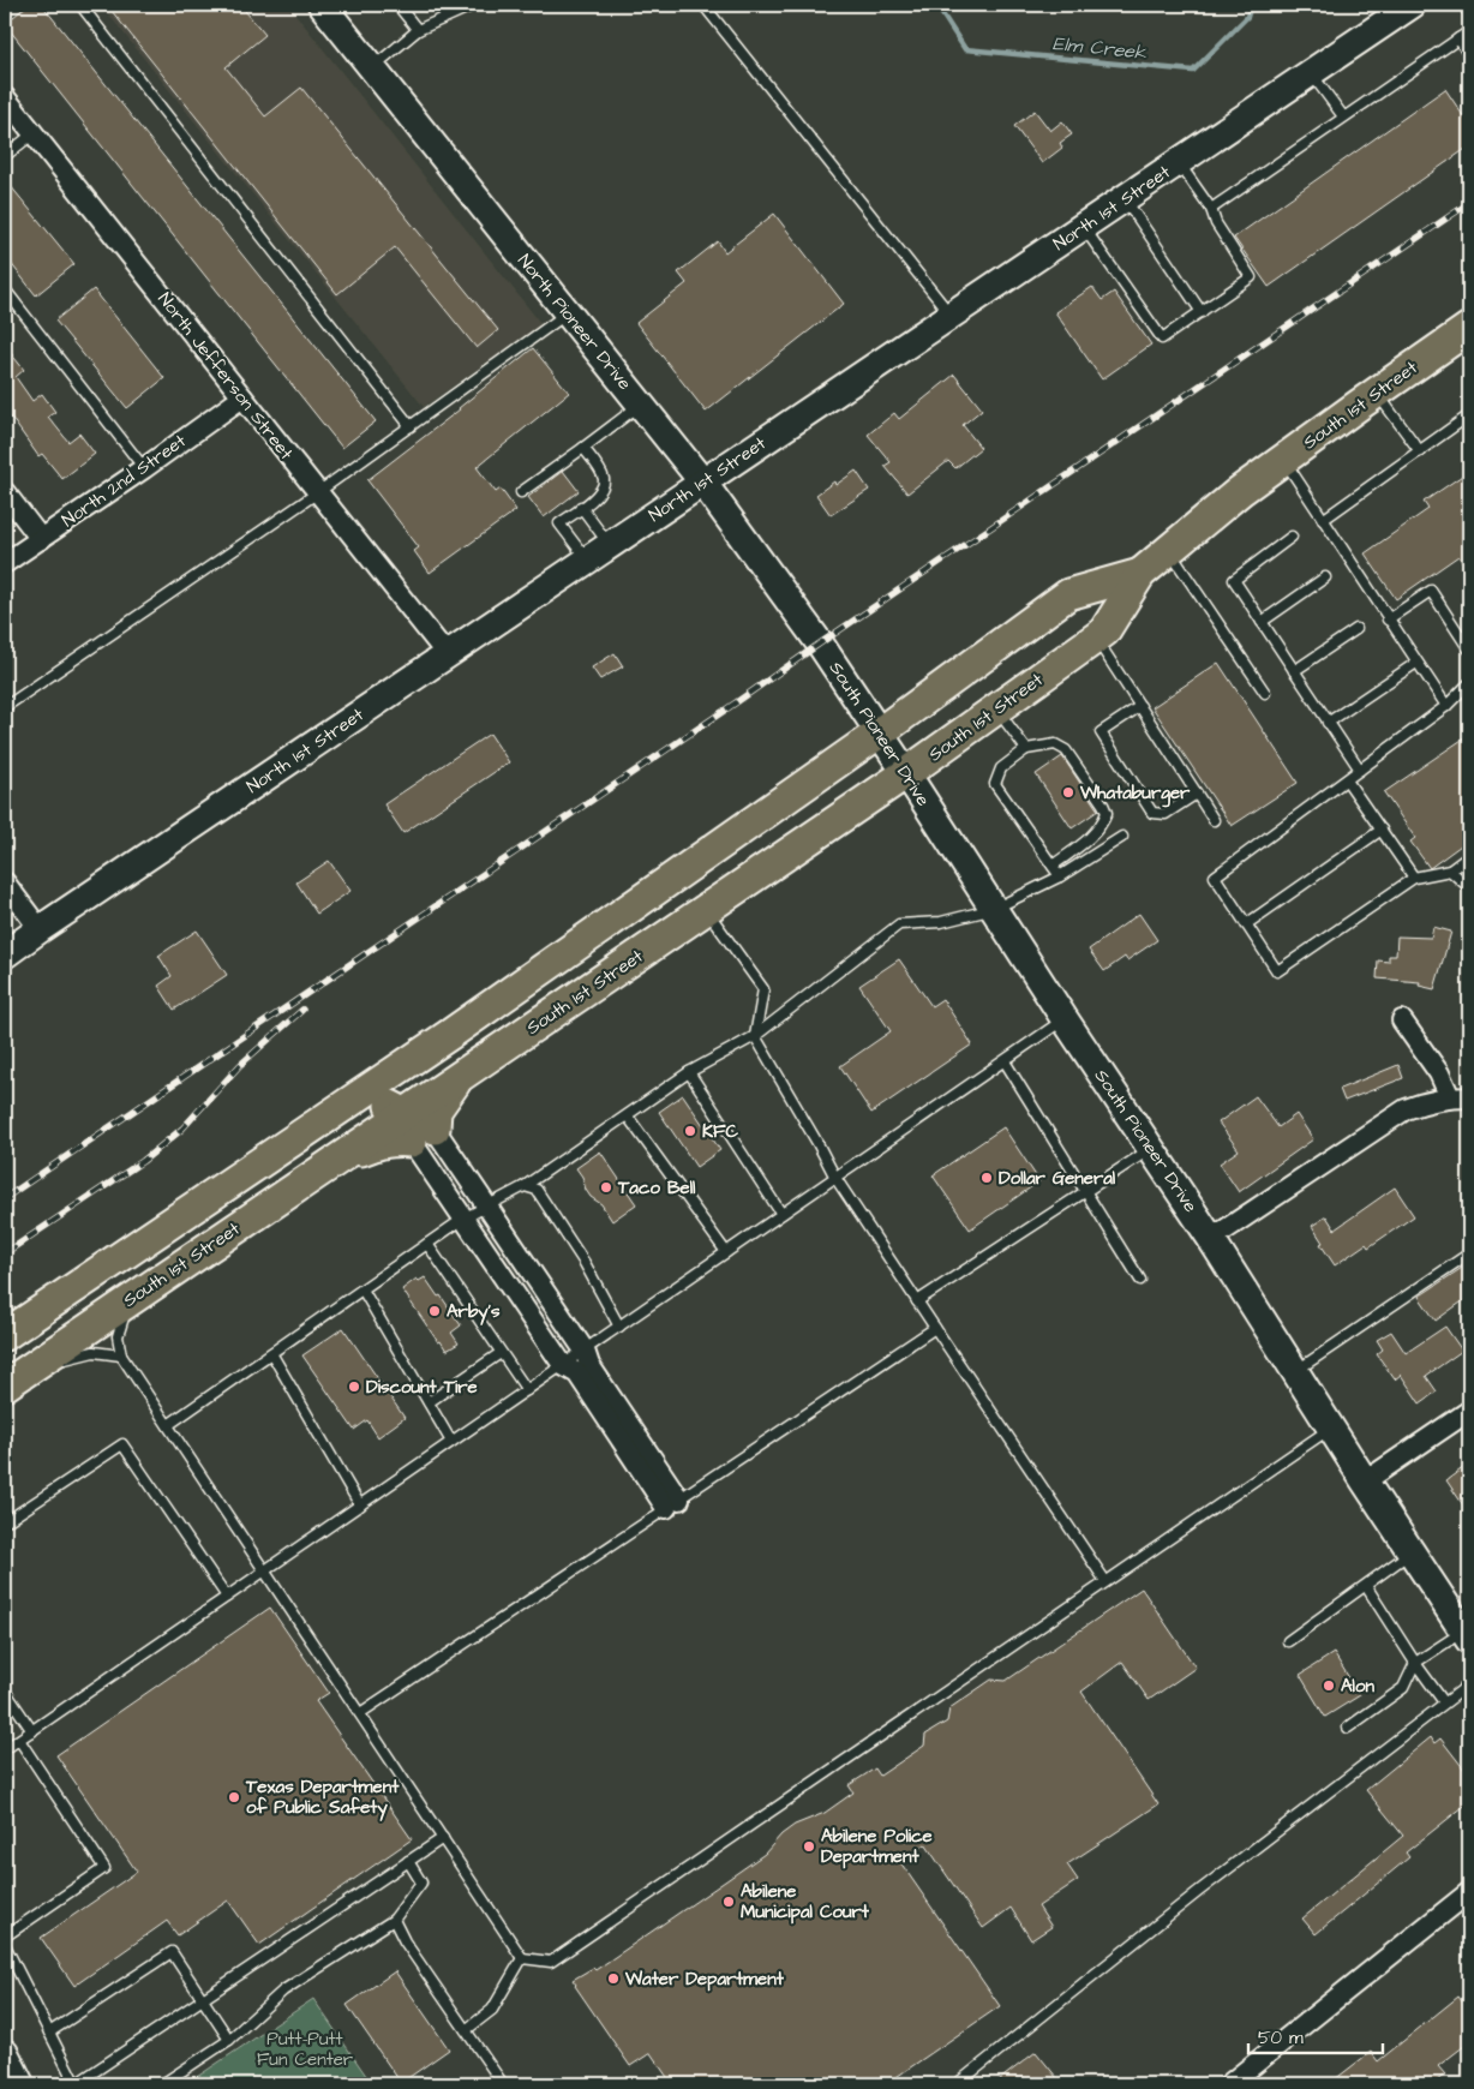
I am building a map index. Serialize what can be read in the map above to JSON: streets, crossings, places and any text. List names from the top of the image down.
{
  "streets": {
    "main road": ["South 1st Street"],
    "street": [
      "North 1st Street",
      "North Pioneer Drive",
      "North Jefferson Street",
      "North 2nd Street",
      "South Pioneer Drive"
    ]
  },
  "crossings": [
    ["North 1st Street", "North Pioneer Drive"],
    ["North 1st Street", "North Jefferson Street"],
    ["North Pioneer Drive", "South Pioneer Drive"],
    ["North Jefferson Street", "North 2nd Street"],
    ["South 1st Street", "South Pioneer Drive"]
  ],
  "water": ["Elm Creek"],
  "parks": ["Putt-Putt Fun Center"],
  "places": [
    "Whataburger",
    "KFC",
    "Dollar General",
    "Taco Bell",
    "Arby's",
    "Discount Tire",
    "Alon",
    "Texas Department of Public Safety",
    "Abilene Police Department",
    "Abilene Municipal Court",
    "Water Department"
  ],
  "scale_bar": "50 m"
}
